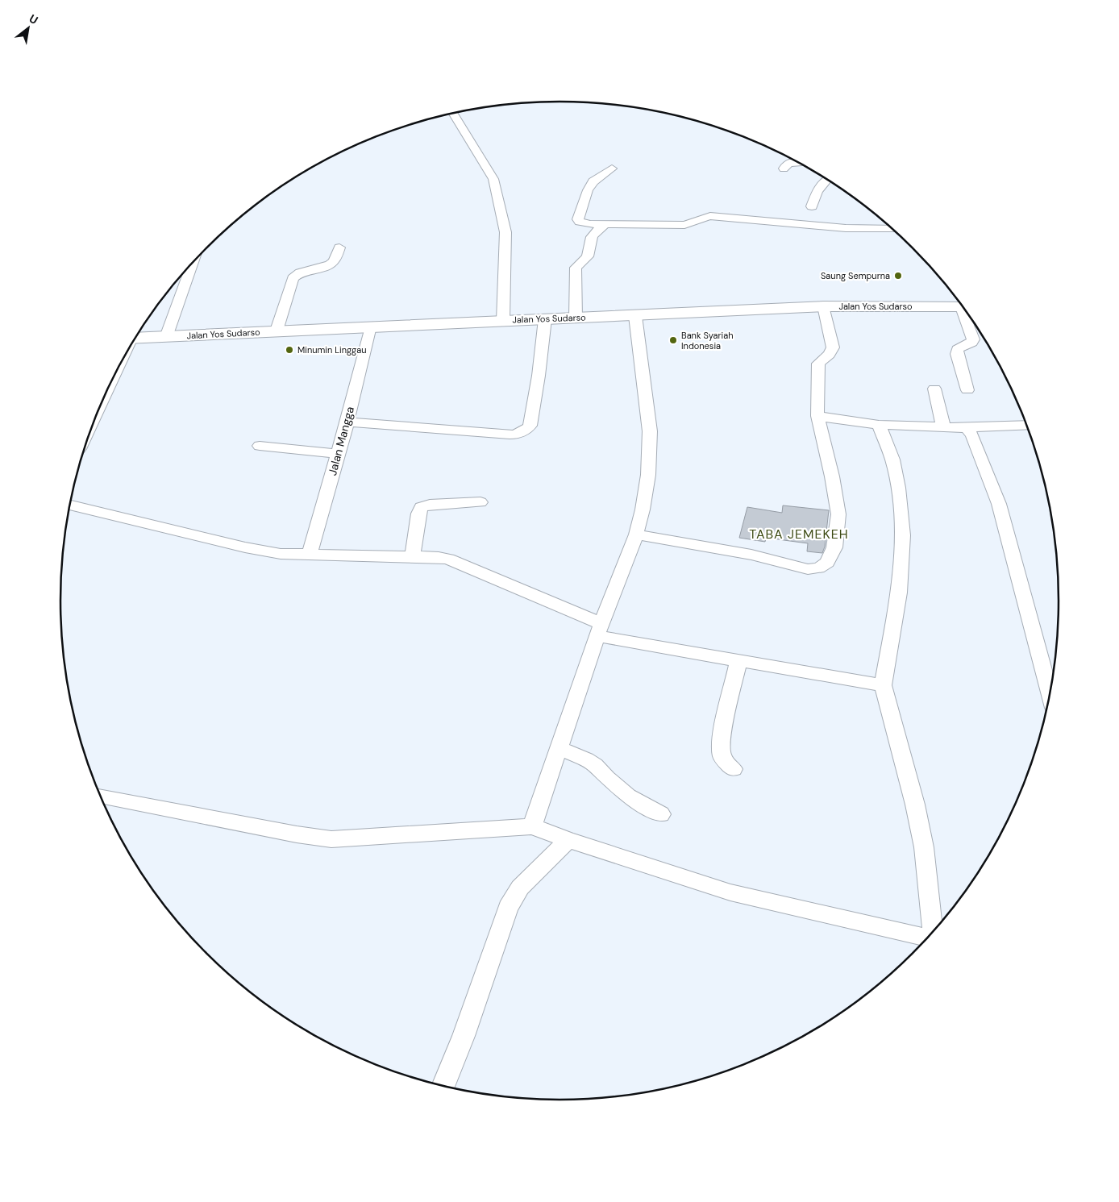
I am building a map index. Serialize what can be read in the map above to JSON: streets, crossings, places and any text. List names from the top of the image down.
{
  "streets": {
    "highway": ["Jalan Yos Sudarso"],
    "street": ["Jalan Mangga"]
  },
  "crossings": [
    ["Jalan Yos Sudarso", "Jalan Mangga"]
  ],
  "districts": ["TABA JEMEKEH"],
  "places": ["Saung Sempurna", "Bank Syariah Indonesia", "Minumin Linggau"],
  "north": "top right"
}
